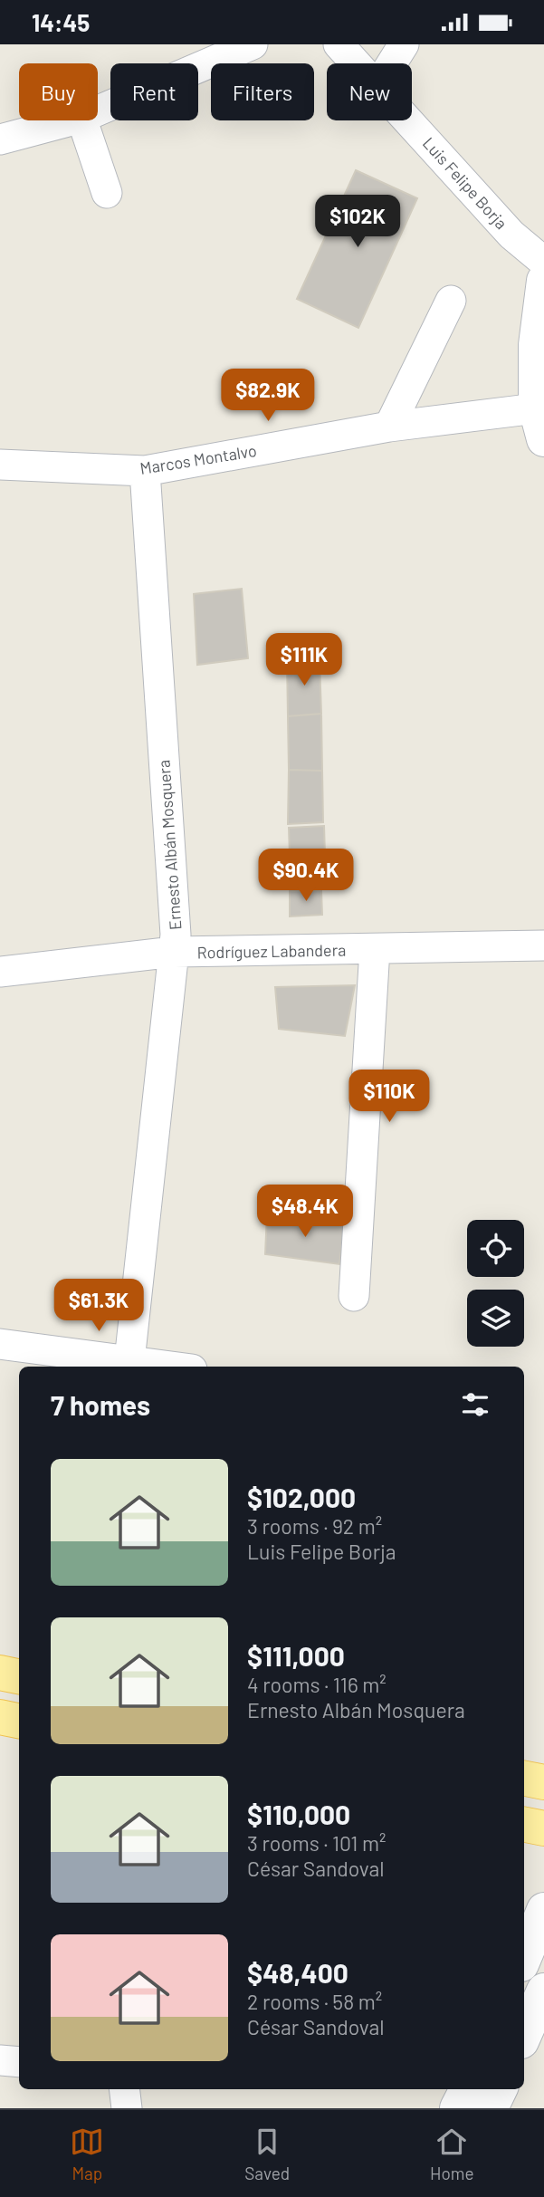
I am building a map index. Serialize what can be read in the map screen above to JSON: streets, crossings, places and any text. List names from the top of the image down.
{
  "streets": {
    "street": [
      "Luis Felipe Borja",
      "Marcos Montalvo",
      "Ernesto Albán Mosquera",
      "Rodríguez Labandera"
    ]
  },
  "crossings": [
    ["Marcos Montalvo", "Ernesto Albán Mosquera"],
    ["Ernesto Albán Mosquera", "Rodríguez Labandera"]
  ],
  "page": {
    "status": "14:45",
    "chip": [
      "Buy",
      "Rent",
      "Filters",
      "New"
    ],
    "price": [
      "$102K",
      "$82.9K",
      "$111K",
      "$90.4K",
      "$110K",
      "$48.4K",
      "$61.3K"
    ],
    "heading": "7 homes",
    "list": [
      {
        "name": "$102,000",
        "note": "3 rooms · 92 m² · Luis Felipe Borja"
      },
      {
        "name": "$111,000",
        "note": "4 rooms · 116 m² · Ernesto Albán Mosquera"
      },
      {
        "name": "$110,000",
        "note": "3 rooms · 101 m² · César Sandoval"
      },
      {
        "name": "$48,400",
        "note": "2 rooms · 58 m² · César Sandoval"
      }
    ],
    "tabs": ["Map", "Saved", "Home"]
  }
}
